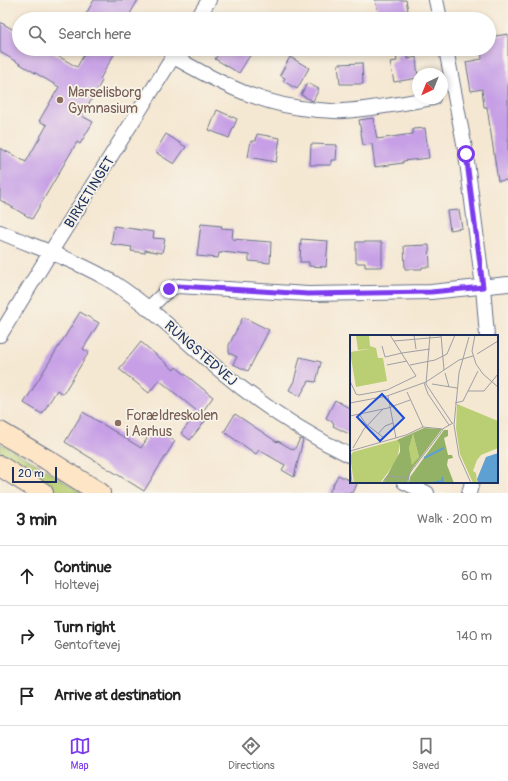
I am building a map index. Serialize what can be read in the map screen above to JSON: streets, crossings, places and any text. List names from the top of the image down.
{
  "streets": {
    "street": ["BIRKETINGET", "RUNGSTEDVEJ"]
  },
  "crossings": [
    ["BIRKETINGET", "RUNGSTEDVEJ"]
  ],
  "places": ["Marselisborg Gymnasium", "Forældreskolen i Aarhus"],
  "scale_bar": "20 m",
  "north": "bottom left",
  "page": {
    "search": "Search here",
    "scale": "20 m",
    "heading": ["3 min", "Walk · 200 m"],
    "list": [
      ["Continue", "Holtevej", "60 m"],
      ["Turn right", "Gentoftevej", "140 m"],
      "Arrive at destination"
    ],
    "nav": ["Map", "Directions", "Saved"]
  }
}
